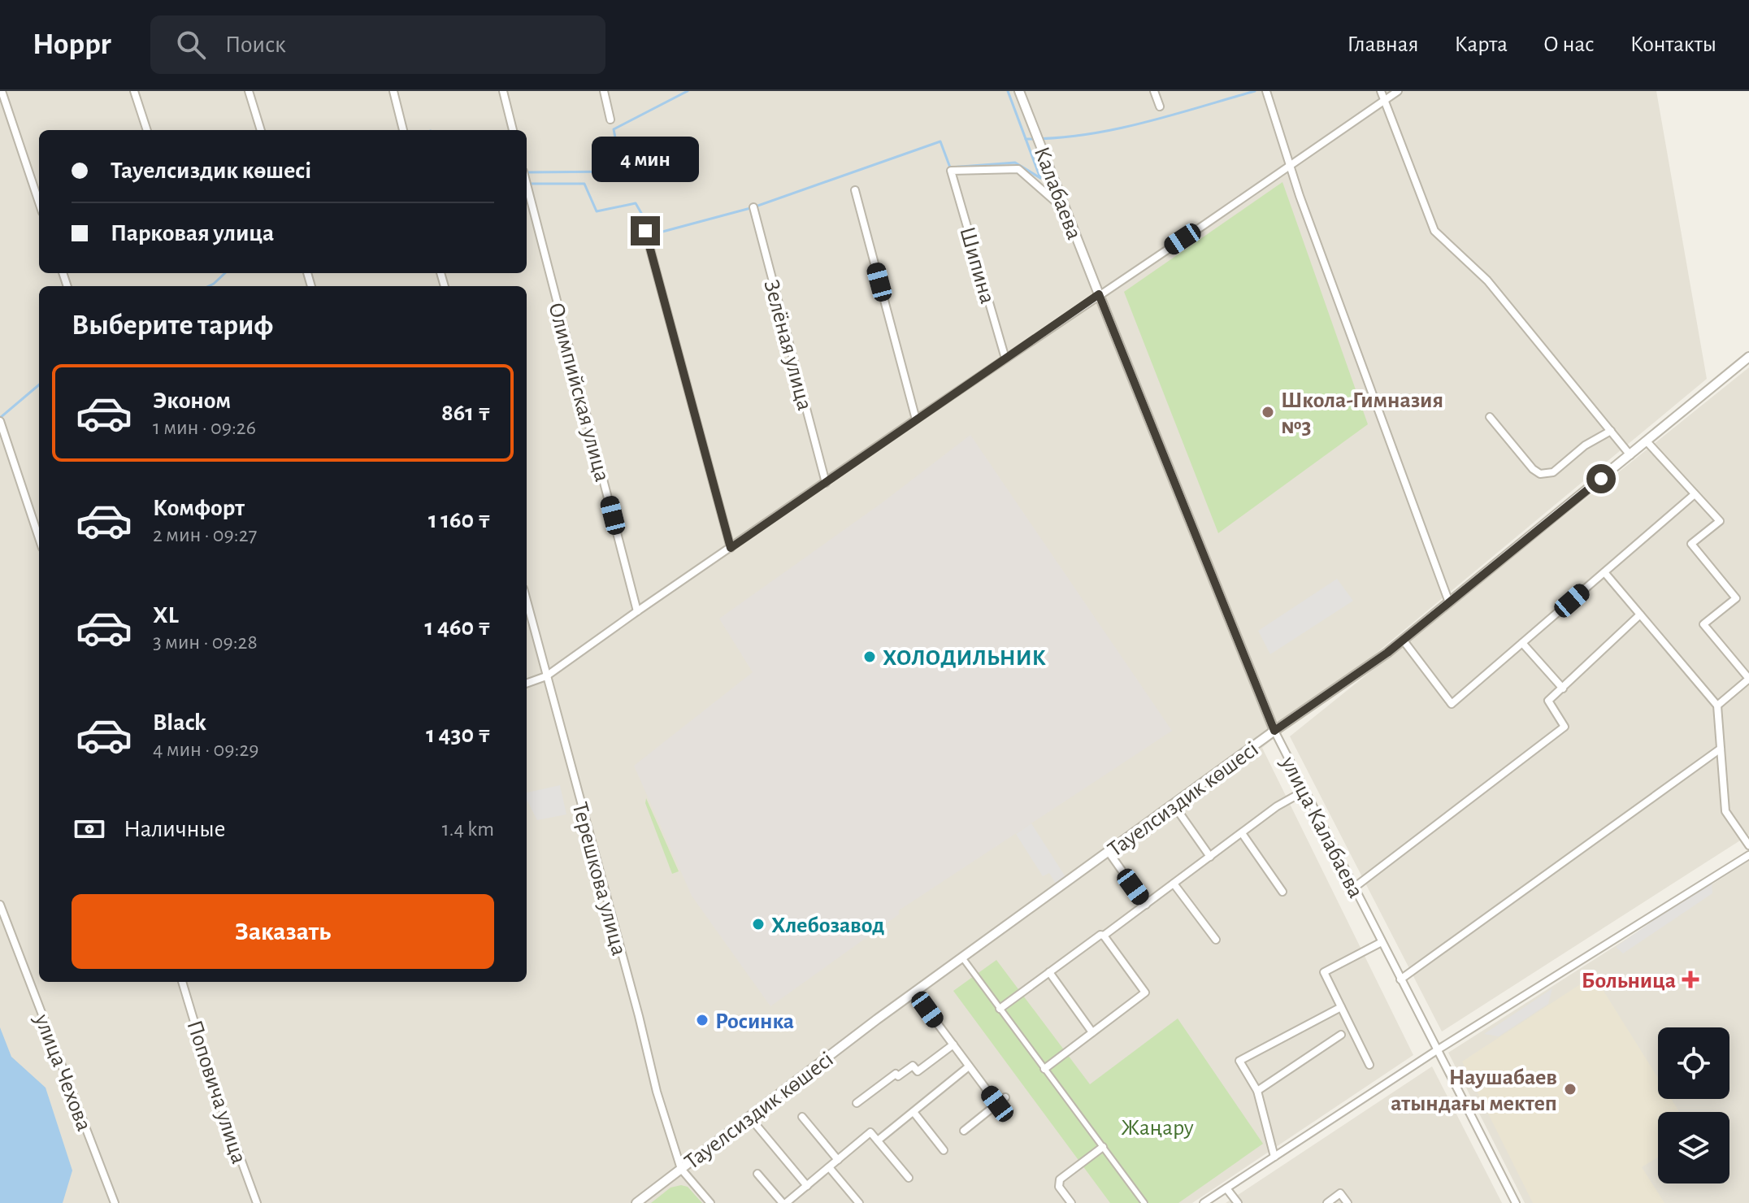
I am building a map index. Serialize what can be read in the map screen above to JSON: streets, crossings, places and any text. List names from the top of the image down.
{
  "streets": {
    "street": [
      "Калабаева",
      "Шипина",
      "Зелёная улица",
      "Олимпийская улица",
      "Тауелсиздик көшесі",
      "улица Калабаева",
      "Терешкова улица",
      "улица Чехова",
      "Поповича улица"
    ]
  },
  "crossings": [
    ["Калабаева", "Шипина"],
    ["Калабаева", "улица Калабаева"],
    ["Тауелсиздик көшесі", "улица Калабаева"],
    ["Тауелсиздик көшесі", "Терешкова улица"]
  ],
  "parks": ["Жаңару"],
  "places": {
    "other": [
      "Школа-Гимназия №3",
      "ХОЛОДИЛЬНИК",
      "Хлебозавод",
      "Росинка",
      "Наушабаев атындағы мектеп"
    ],
    "health": ["Больница"]
  },
  "page": {
    "header": "Hoppr",
    "search": "Поиск",
    "nav": [
      "Главная",
      "Карта",
      "О нас",
      "Контакты"
    ],
    "banner": ["Тауелсиздик көшесі", "Парковая улица"],
    "bubble": "4 мин",
    "heading": "Выберите тариф",
    "list": [
      {
        "name": "Эконом",
        "note": "1 мин · 09:26",
        "value": "861 ₸"
      },
      {
        "name": "Комфорт",
        "note": "2 мин · 09:27",
        "value": "1 160 ₸"
      },
      {
        "name": "XL",
        "note": "3 мин · 09:28",
        "value": "1 460 ₸"
      },
      {
        "name": "Black",
        "note": "4 мин · 09:29",
        "value": "1 430 ₸"
      }
    ],
    "pay": ["Наличные", "1.4 km"],
    "buttons": "Заказать"
  }
}
